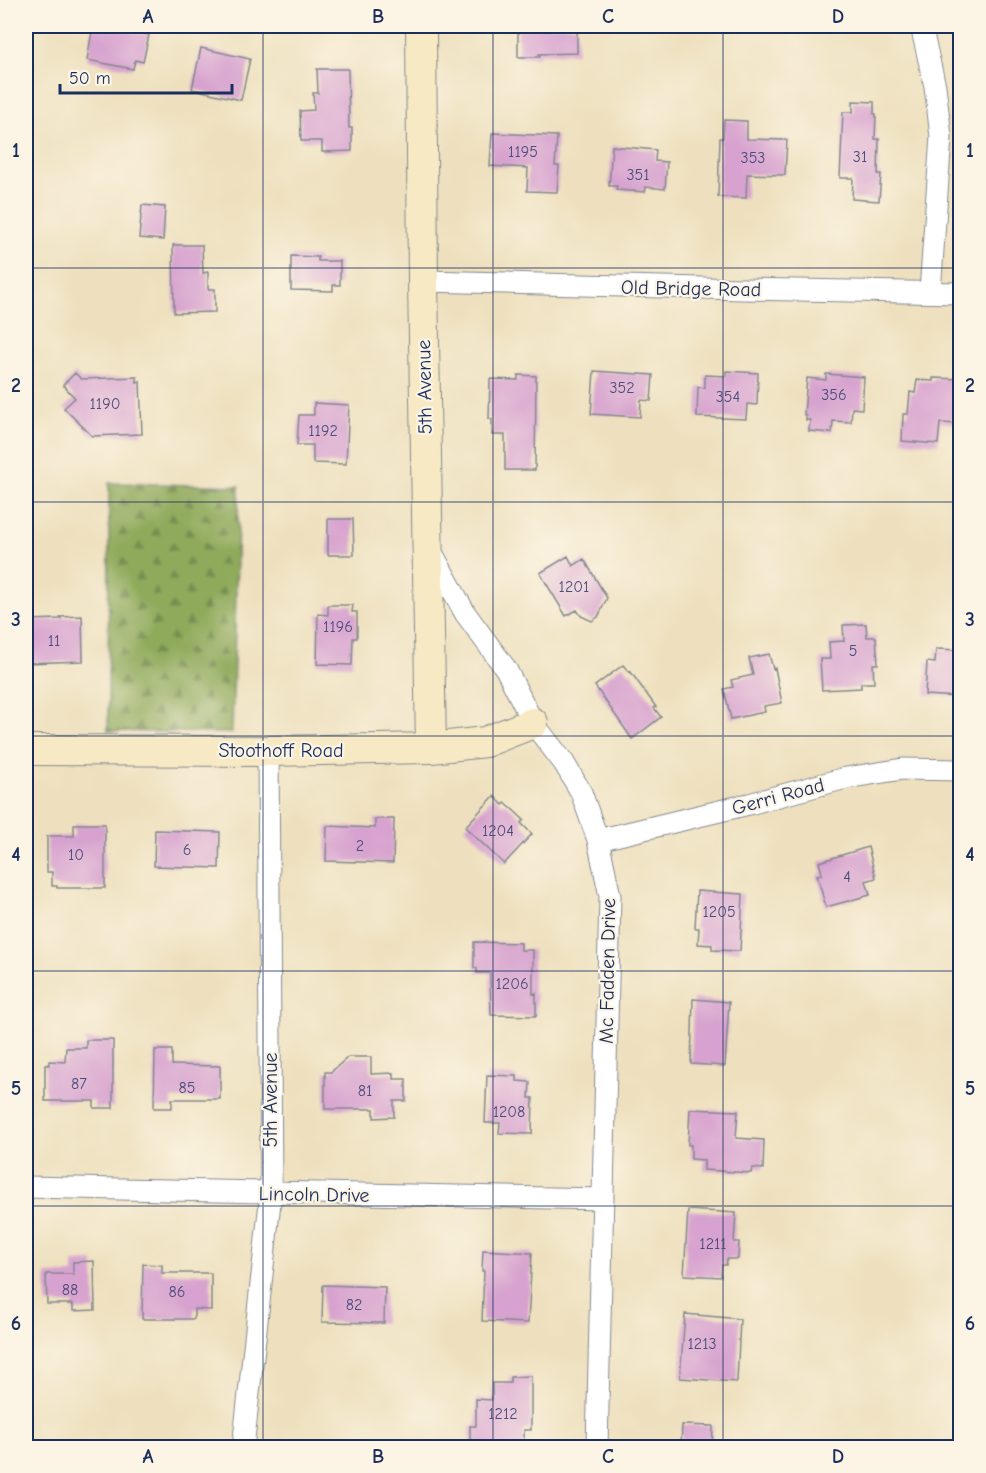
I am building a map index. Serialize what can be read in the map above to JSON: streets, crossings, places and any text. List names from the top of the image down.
{
  "streets": {
    "street": [
      "Old Bridge Road",
      "5th Avenue",
      "Stoothoff Road",
      "Gerri Road",
      "Mc Fadden Drive",
      "Lincoln Drive"
    ]
  },
  "crossings": [
    ["Old Bridge Road", "5th Avenue"],
    ["5th Avenue", "Stoothoff Road"],
    ["5th Avenue", "Mc Fadden Drive"],
    ["5th Avenue", "Lincoln Drive"],
    ["Stoothoff Road", "Mc Fadden Drive"],
    ["Gerri Road", "Mc Fadden Drive"],
    ["Mc Fadden Drive", "Lincoln Drive"]
  ],
  "house_numbers": [
    "1195",
    "31",
    "353",
    "351",
    "352",
    "356",
    "354",
    "1190",
    "1192",
    "1201",
    "1196",
    "11",
    "5",
    "1204",
    "2",
    "6",
    "10",
    "4",
    "1205",
    "1206",
    "87",
    "85",
    "81",
    "1208",
    "1211",
    "88",
    "86",
    "82",
    "1213",
    "1212"
  ],
  "scale_bar": "50 m",
  "grid": {
    "columns": [
      "A",
      "B",
      "C",
      "D"
    ],
    "rows": [
      "1",
      "2",
      "3",
      "4",
      "5",
      "6"
    ]
  }
}
